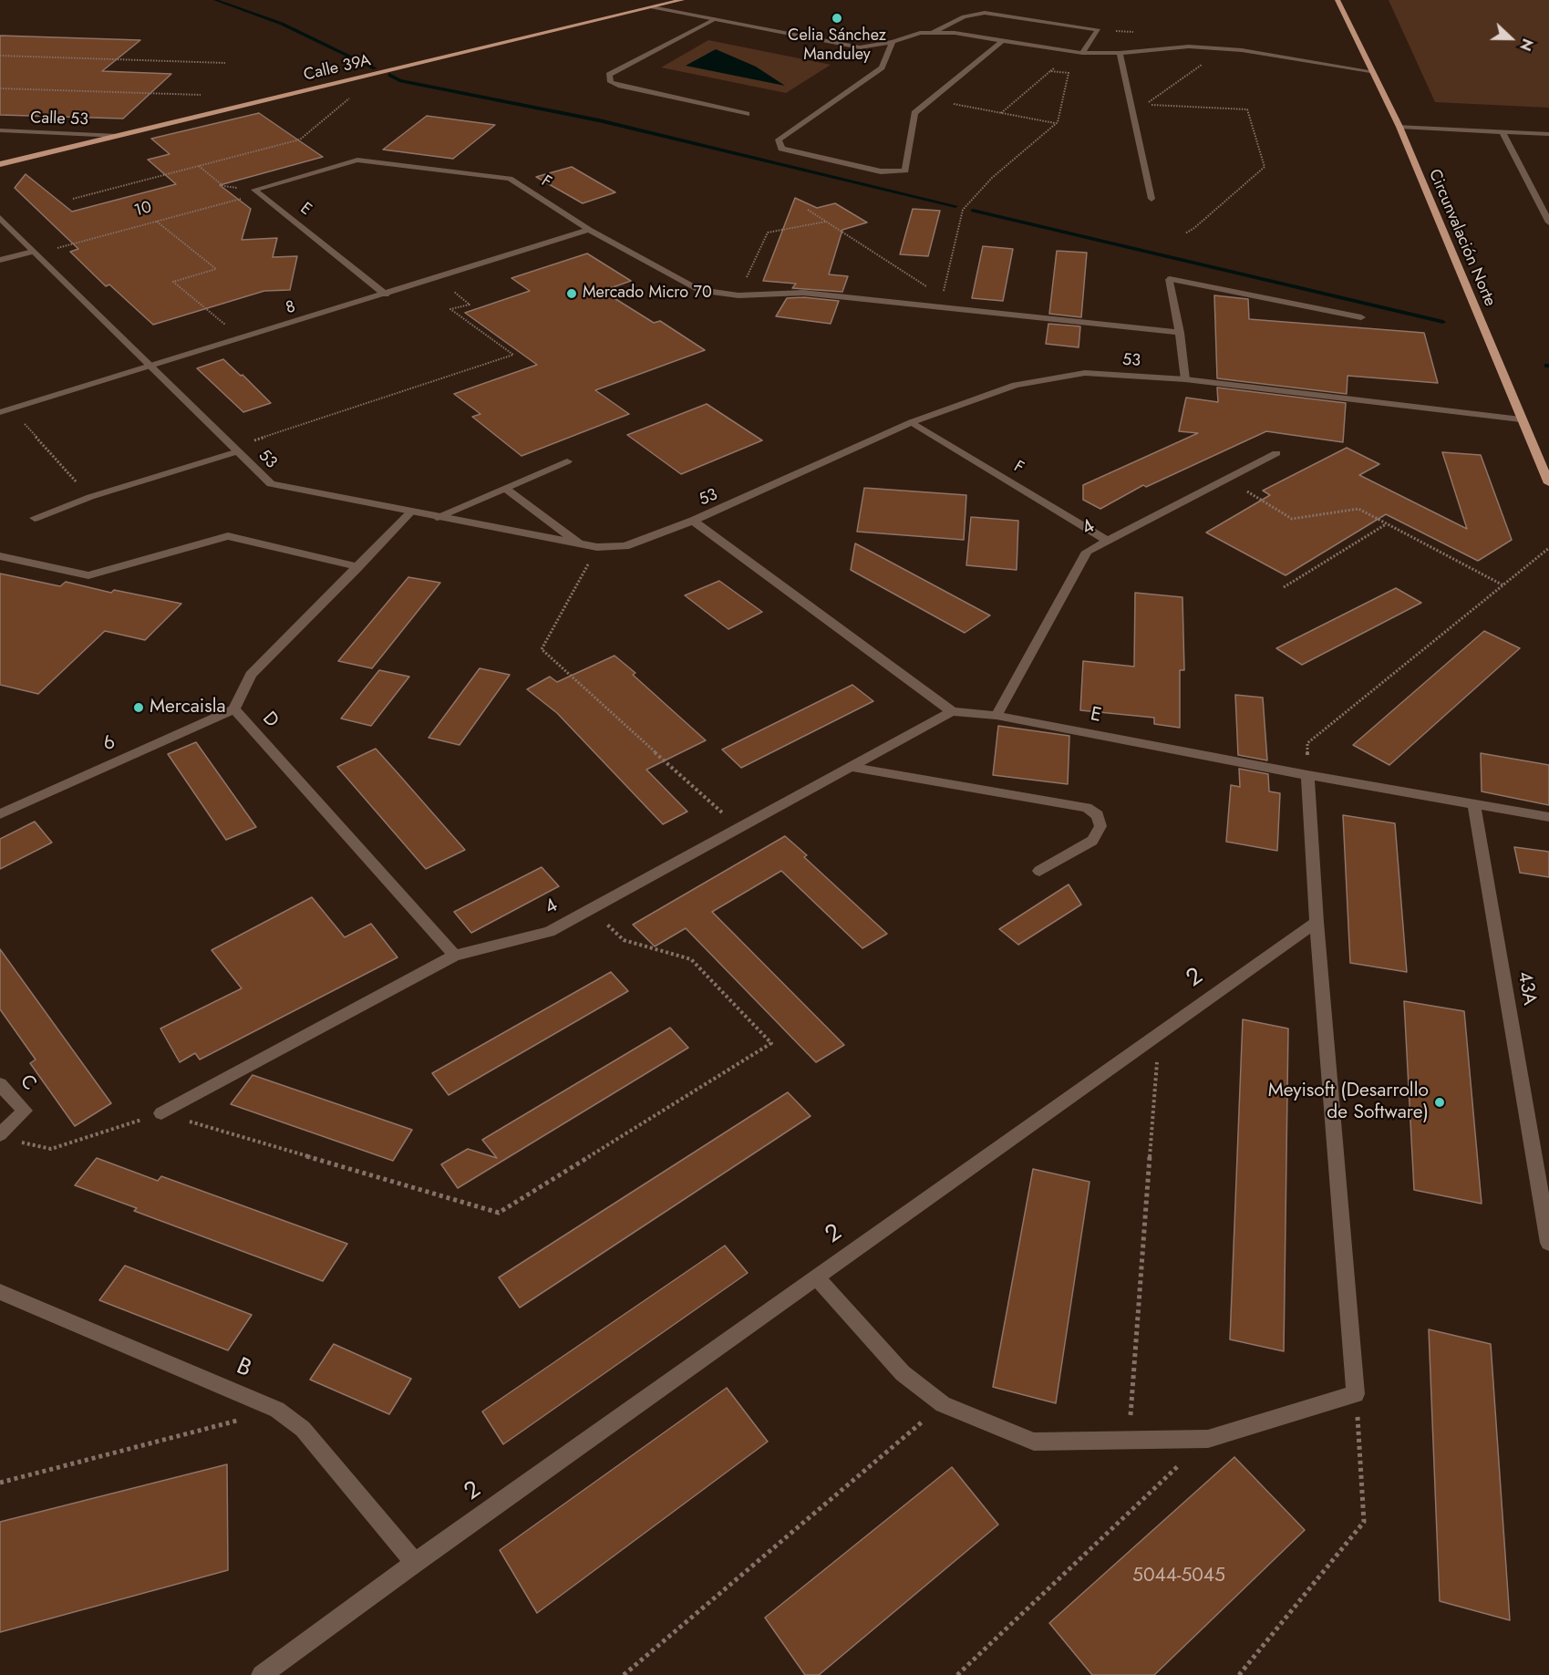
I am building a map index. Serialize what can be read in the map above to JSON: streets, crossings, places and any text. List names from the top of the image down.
{
  "streets": {
    "main road": ["Calle 39A", "Circunvalación Norte"],
    "street": [
      "Calle 53",
      "F",
      "E",
      "8",
      "53",
      "4",
      "D",
      "6",
      "2",
      "43A",
      "C",
      "B"
    ],
    "path": ["10"]
  },
  "crossings": [
    ["Calle 39A", "Calle 53"],
    ["F", "10"],
    ["F", "E"],
    ["F", "8"],
    ["F", "53"],
    ["F", "4"],
    ["10", "E"],
    ["10", "53"],
    ["E", "8"],
    ["E", "53"],
    ["E", "4"],
    ["E", "43A"],
    ["Circunvalación Norte", "53"],
    ["8", "53"],
    ["53", "D"],
    ["4", "D"],
    ["D", "6"],
    ["2", "B"]
  ],
  "places": [
    "Celia Sánchez Manduley",
    "Mercado Micro 70",
    "Mercaisla",
    "Meyisoft (Desarrollo de Software)"
  ],
  "house_numbers": ["5044-5045"],
  "north": "right"
}
